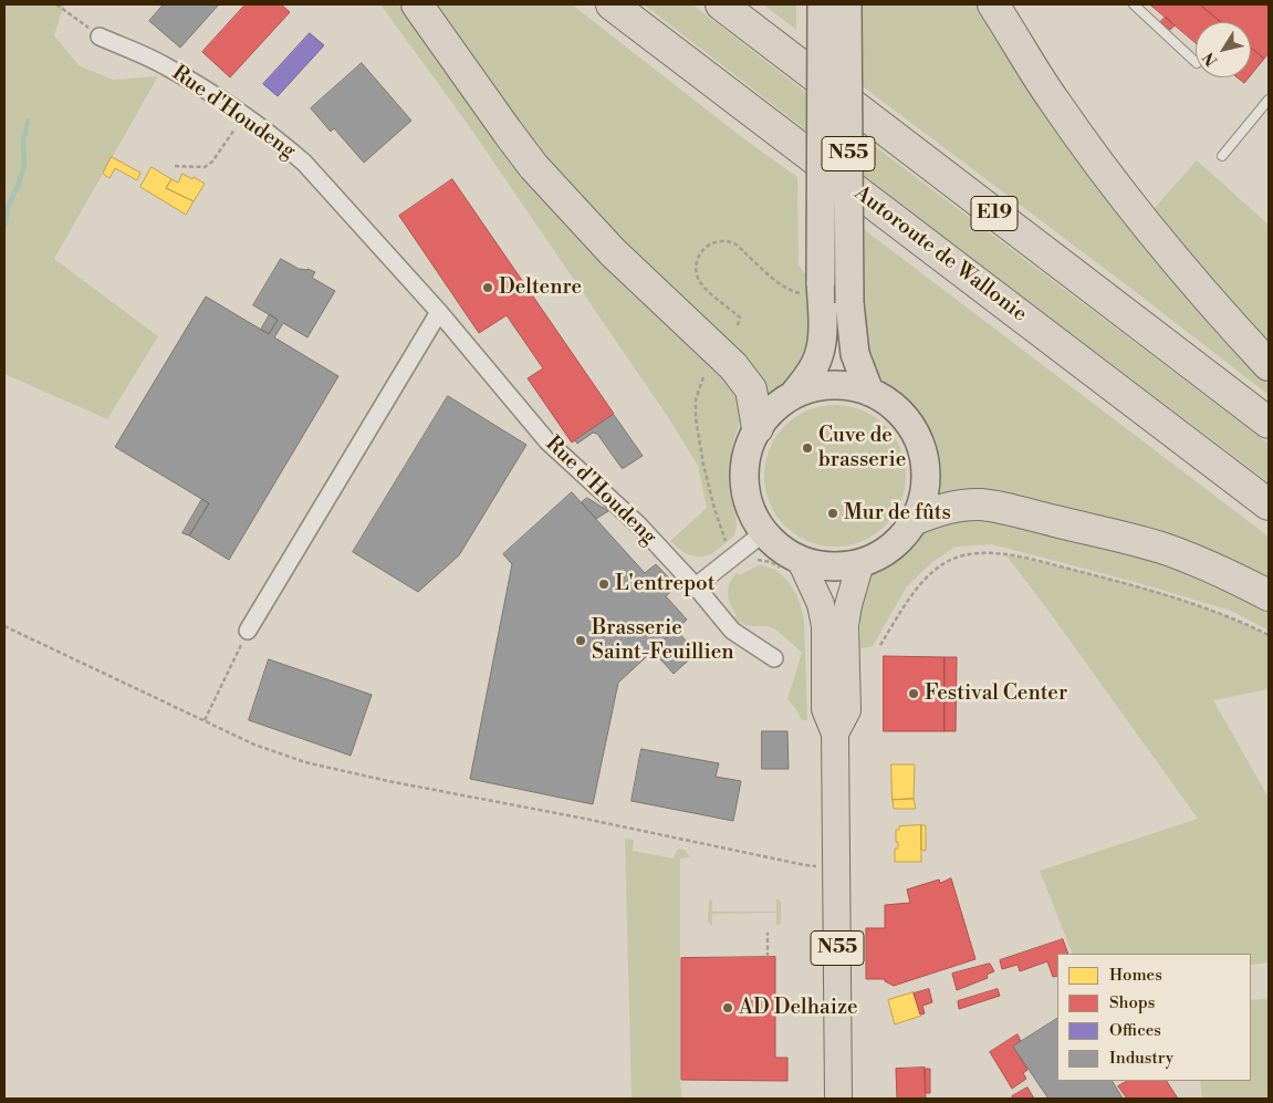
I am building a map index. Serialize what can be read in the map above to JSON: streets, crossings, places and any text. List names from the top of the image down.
{
  "streets": {
    "highway": ["N55", "E19", "Autoroute de Wallonie"],
    "street": ["Rue d'Houdeng"]
  },
  "places": [
    "Deltenre",
    "Cuve de brasserie",
    "Mur de fûts",
    "L'entrepot",
    "Brasserie Saint-Feuillien",
    "Festival Center",
    "AD Delhaize"
  ],
  "legend": [
    "Homes",
    "Shops",
    "Offices",
    "Industry"
  ],
  "north": "bottom left"
}
